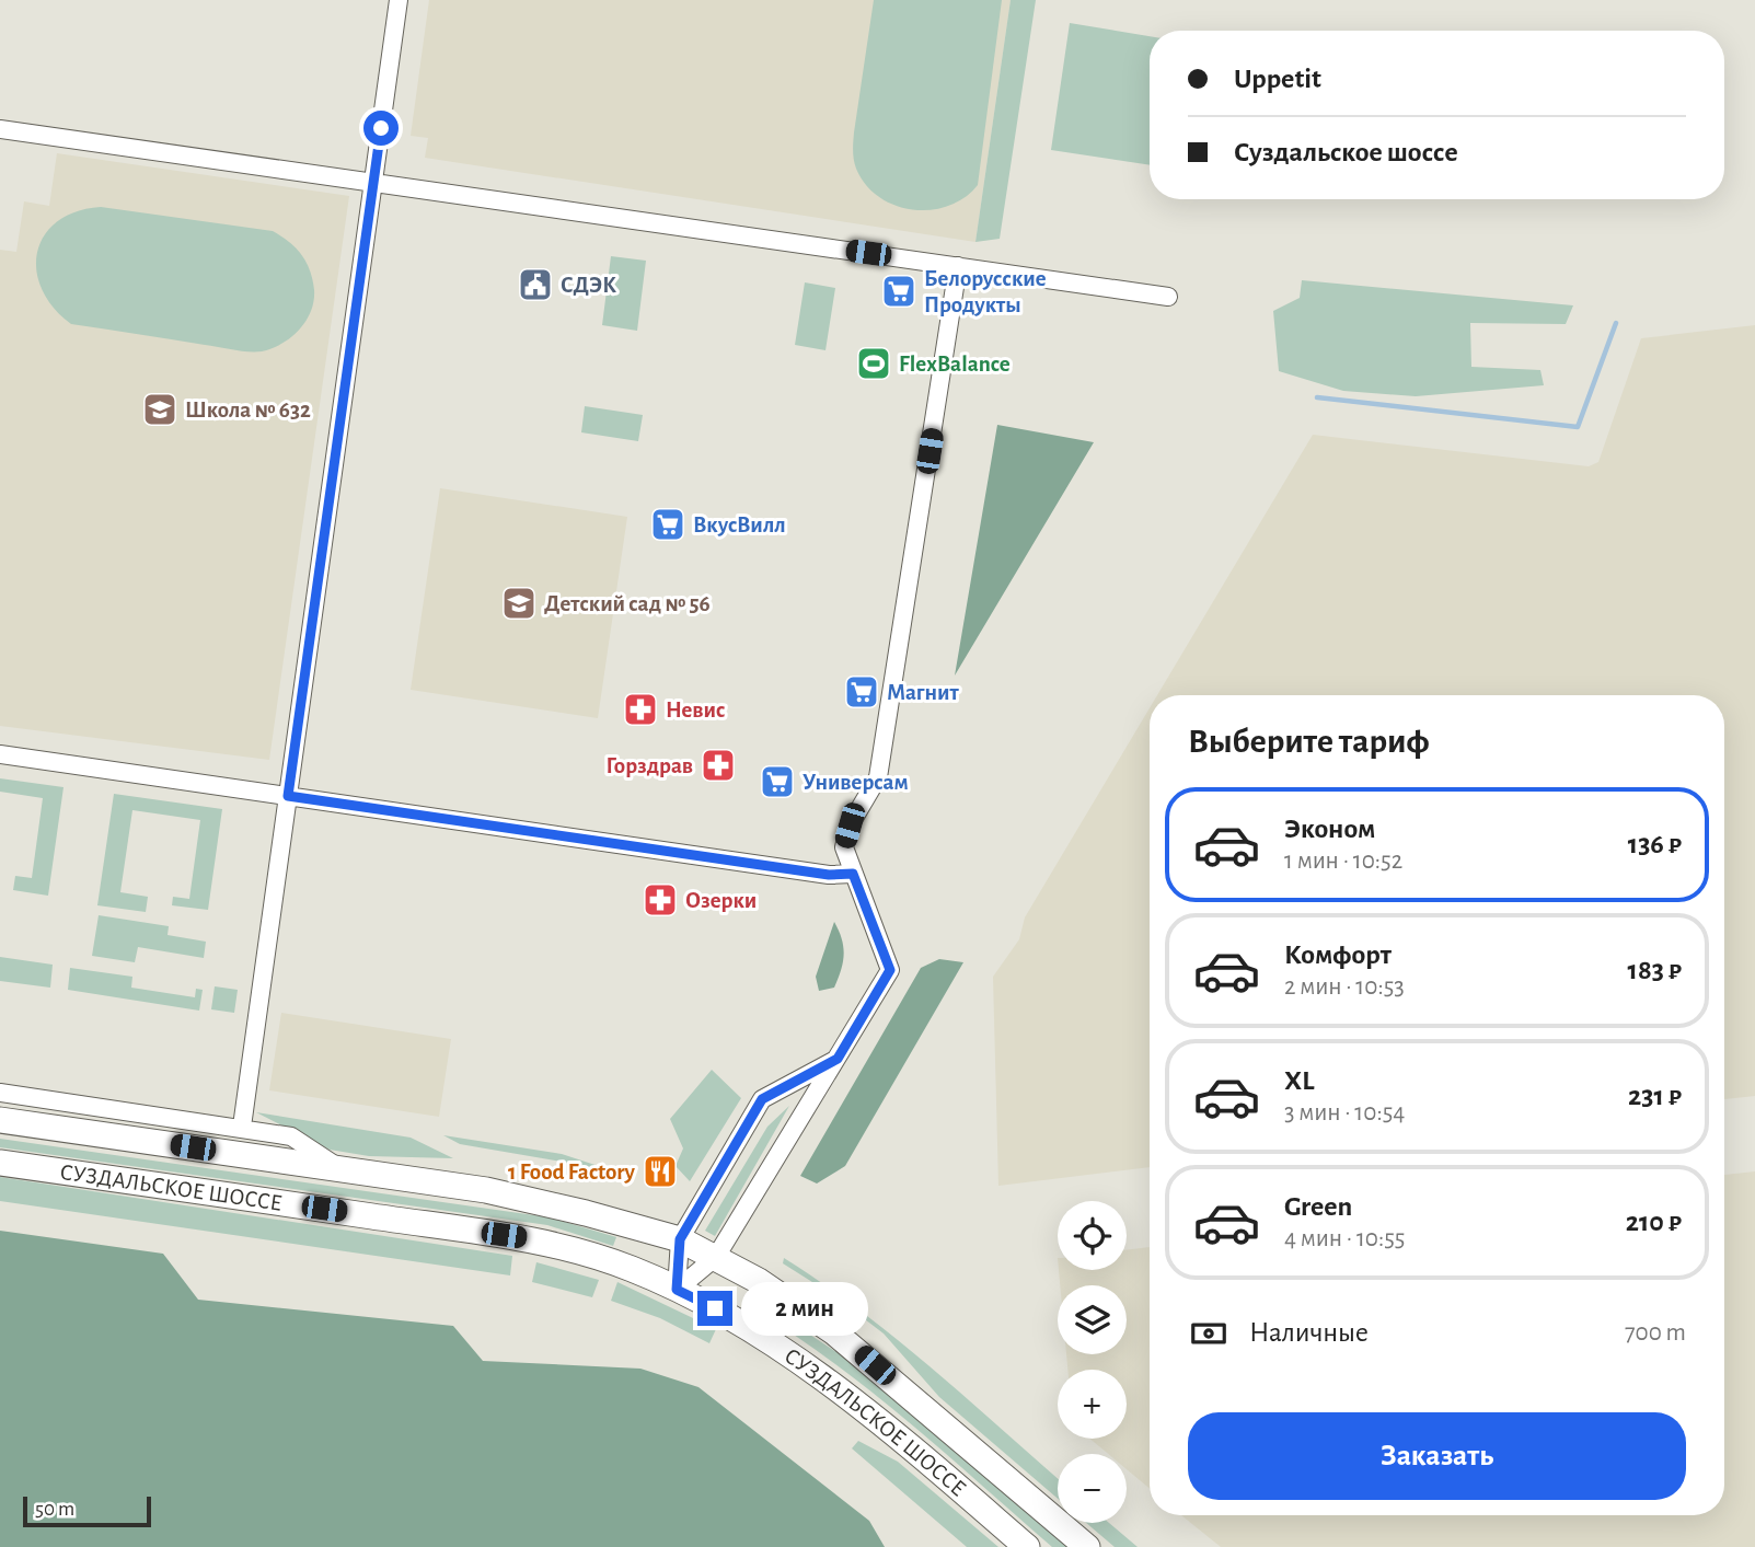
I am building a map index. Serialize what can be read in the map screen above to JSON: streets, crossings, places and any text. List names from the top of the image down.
{
  "streets": {
    "main road": ["СУЗДАЛЬСКОЕ ШОССЕ"]
  },
  "places": {
    "public building": ["СДЭК"],
    "supermarket": [
      "Белорусские Продукты",
      "ВкусВилл",
      "Магнит",
      "Универсам"
    ],
    "sports": ["FlexBalance"],
    "school or university": ["Школа № 632", "Детский сад № 56"],
    "pharmacy": ["Невис", "Горздрав", "Озерки"],
    "restaurant": ["1 Food Factory"]
  },
  "scale_bar": "50 m",
  "page": {
    "banner": ["Uppetit", "Суздальское шоссе"],
    "heading": "Выберите тариф",
    "list": [
      {
        "name": "Эконом",
        "note": "1 мин · 10:52",
        "value": "136 ₽"
      },
      {
        "name": "Комфорт",
        "note": "2 мин · 10:53",
        "value": "183 ₽"
      },
      {
        "name": "XL",
        "note": "3 мин · 10:54",
        "value": "231 ₽"
      },
      {
        "name": "Green",
        "note": "4 мин · 10:55",
        "value": "210 ₽"
      }
    ],
    "map_buttons": ["+", "−"],
    "bubble": "2 мин",
    "pay": ["Наличные", "700 m"],
    "buttons": "Заказать",
    "scale": "50 m"
  }
}
